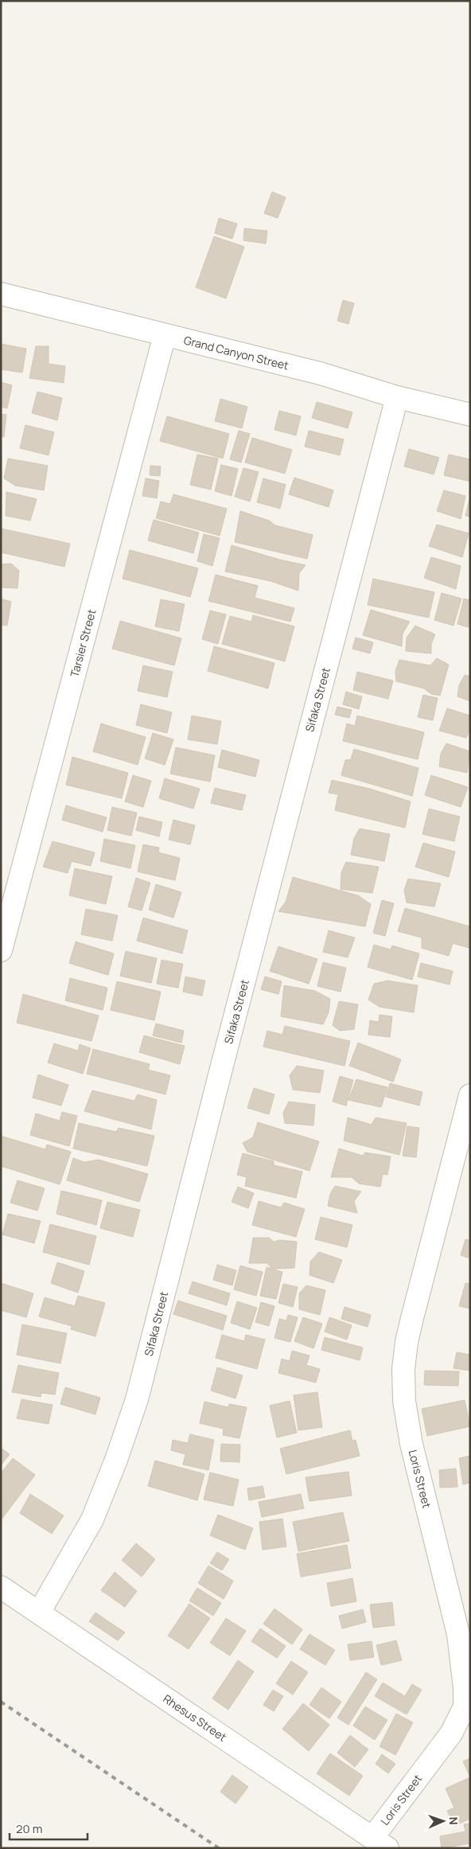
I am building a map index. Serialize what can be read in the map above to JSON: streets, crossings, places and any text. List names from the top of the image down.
{
  "streets": {
    "street": [
      "Grand Canyon Street",
      "Tarsier Street",
      "Sifaka Street",
      "Loris Street",
      "Rhesus Street"
    ]
  },
  "crossings": [
    ["Grand Canyon Street", "Tarsier Street"],
    ["Grand Canyon Street", "Sifaka Street"],
    ["Sifaka Street", "Rhesus Street"],
    ["Loris Street", "Rhesus Street"]
  ],
  "scale_bar": "20 m",
  "north": "right"
}
